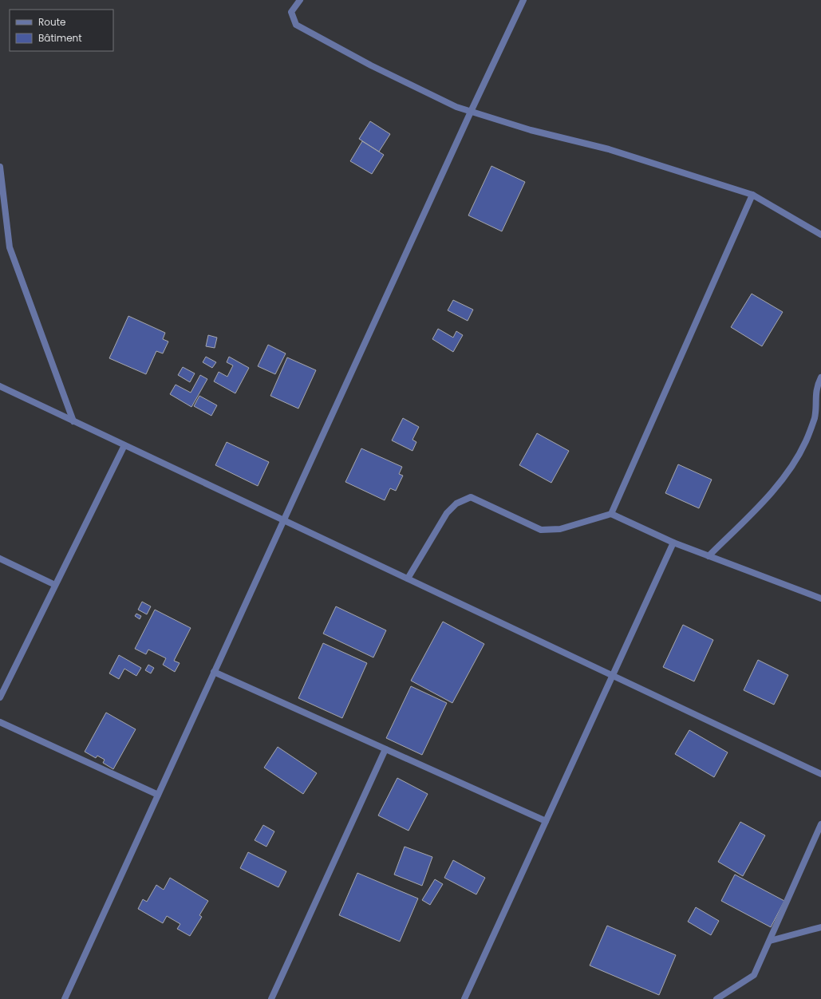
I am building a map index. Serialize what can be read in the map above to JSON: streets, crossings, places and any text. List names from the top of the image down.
{
  "legend": ["Route", "Bâtiment"]
}
